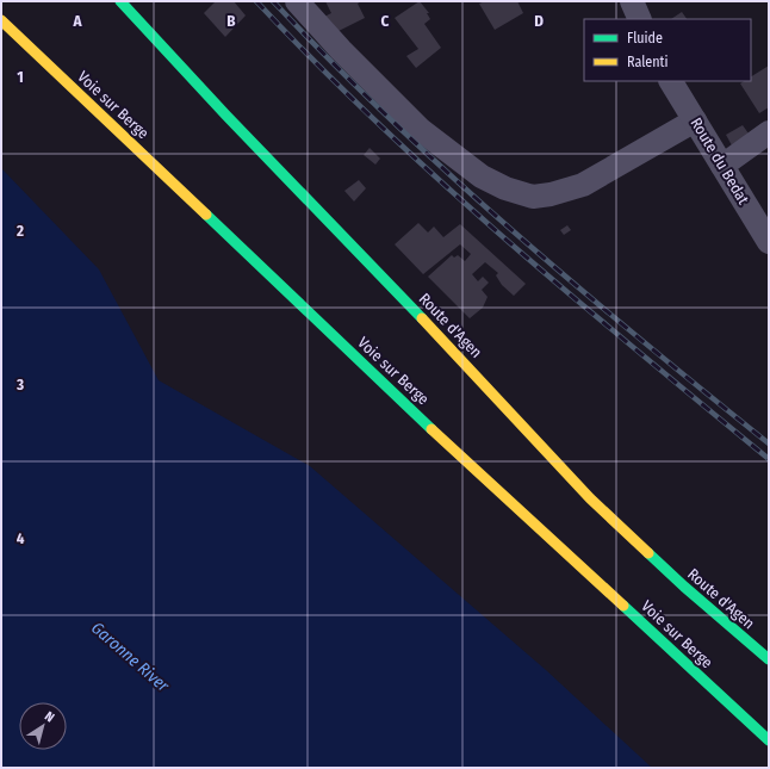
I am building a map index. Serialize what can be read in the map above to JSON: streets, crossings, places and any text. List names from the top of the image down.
{
  "streets": {
    "main road": ["Voie sur Berge", "Route d'Agen"],
    "street": ["Route du Bedat"]
  },
  "water": ["Garonne River"],
  "legend": ["Fluide", "Ralenti"],
  "north": "top right",
  "grid": {
    "columns": [
      "A",
      "B",
      "C",
      "D"
    ],
    "rows": [
      "1",
      "2",
      "3",
      "4"
    ]
  }
}
